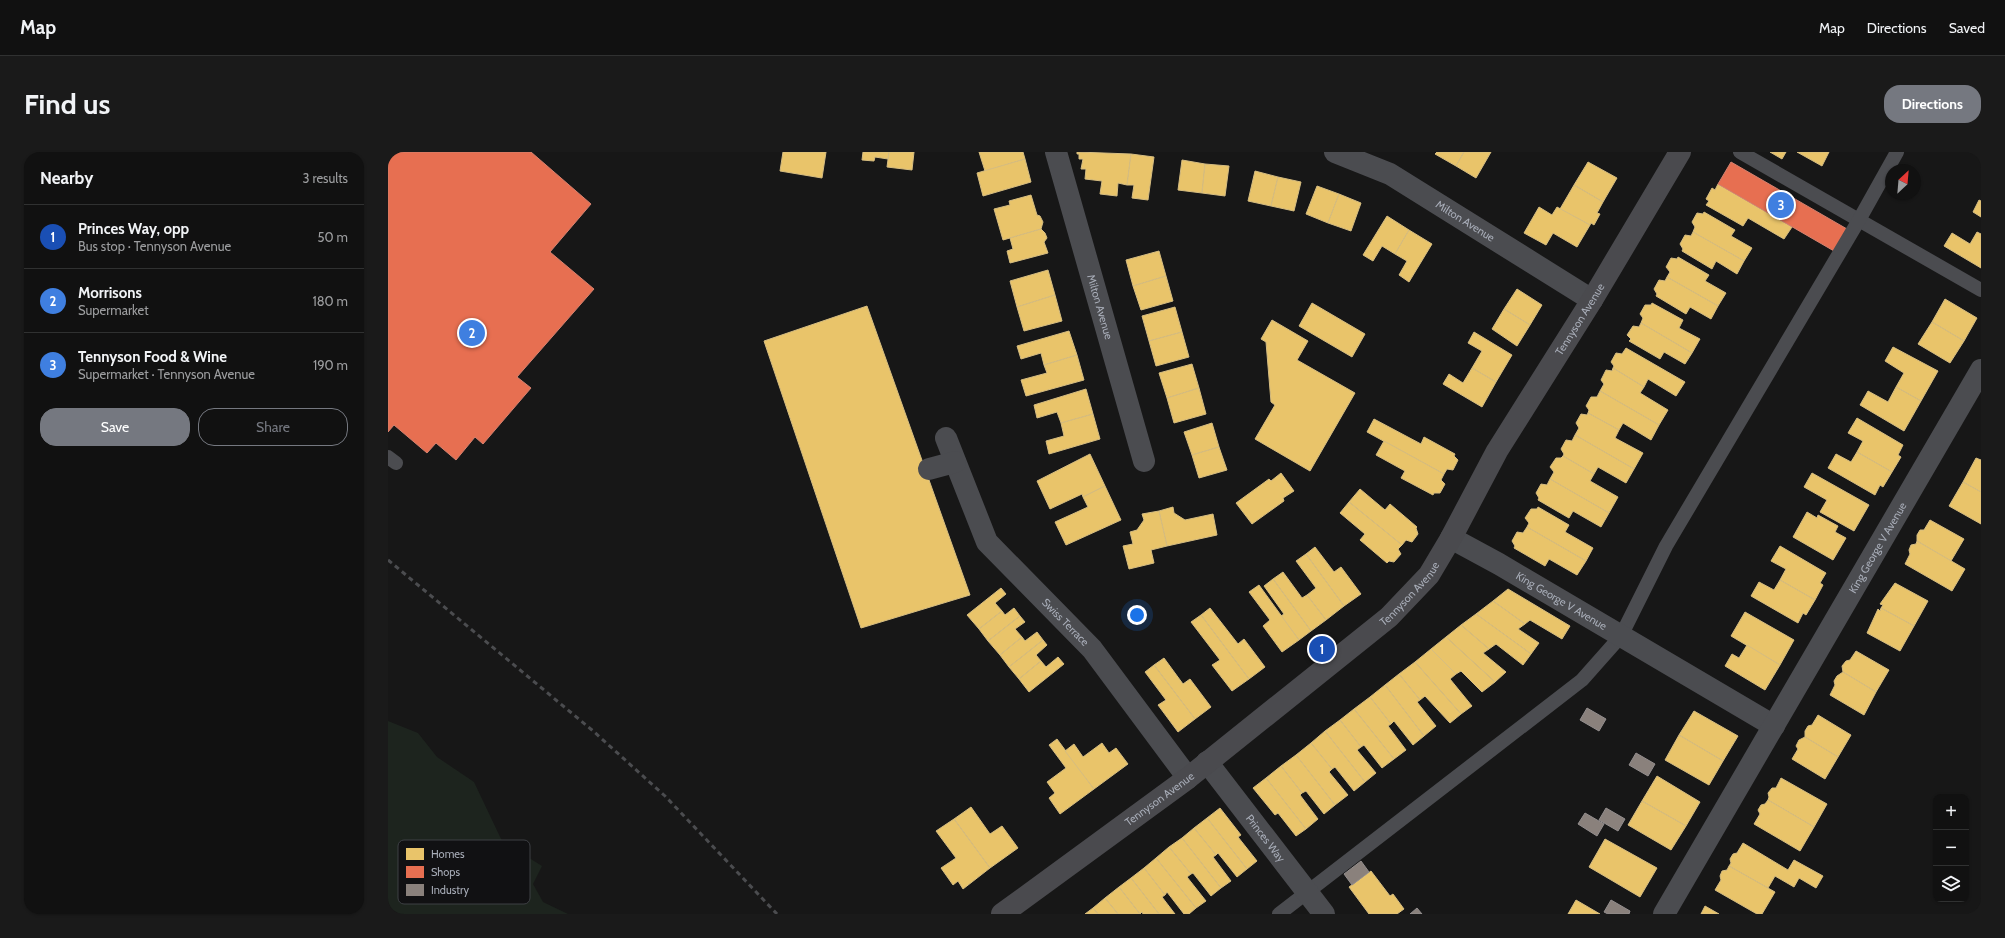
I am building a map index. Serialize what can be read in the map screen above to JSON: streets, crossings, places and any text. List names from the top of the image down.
{
  "streets": {
    "main road": ["Tennyson Avenue"],
    "street": [
      "Milton Avenue",
      "King George V Avenue",
      "Swiss Terrace",
      "Princes Way"
    ]
  },
  "crossings": [
    ["Milton Avenue", "Tennyson Avenue"],
    ["Tennyson Avenue", "King George V Avenue"],
    ["Tennyson Avenue", "Swiss Terrace"],
    ["Tennyson Avenue", "Princes Way"]
  ],
  "legend": ["Homes", "Shops", "Industry"],
  "north": "top right",
  "page": {
    "header": "Map",
    "nav": ["Map", "Directions", "Saved"],
    "buttons": [
      "Directions",
      ["Save", "Share"]
    ],
    "title": "Find us",
    "heading": ["Nearby", "3 results"],
    "pins": ["3", "2", "1"],
    "list": [
      {
        "mark": "1",
        "name": "Princes Way, opp",
        "note": "Bus stop · Tennyson Avenue",
        "value": "50 m"
      },
      {
        "mark": "2",
        "name": "Morrisons",
        "note": "Supermarket",
        "value": "180 m"
      },
      {
        "mark": "3",
        "name": "Tennyson Food & Wine",
        "note": "Supermarket · Tennyson Avenue",
        "value": "190 m"
      }
    ],
    "map_buttons": ["+", "−"]
  }
}
